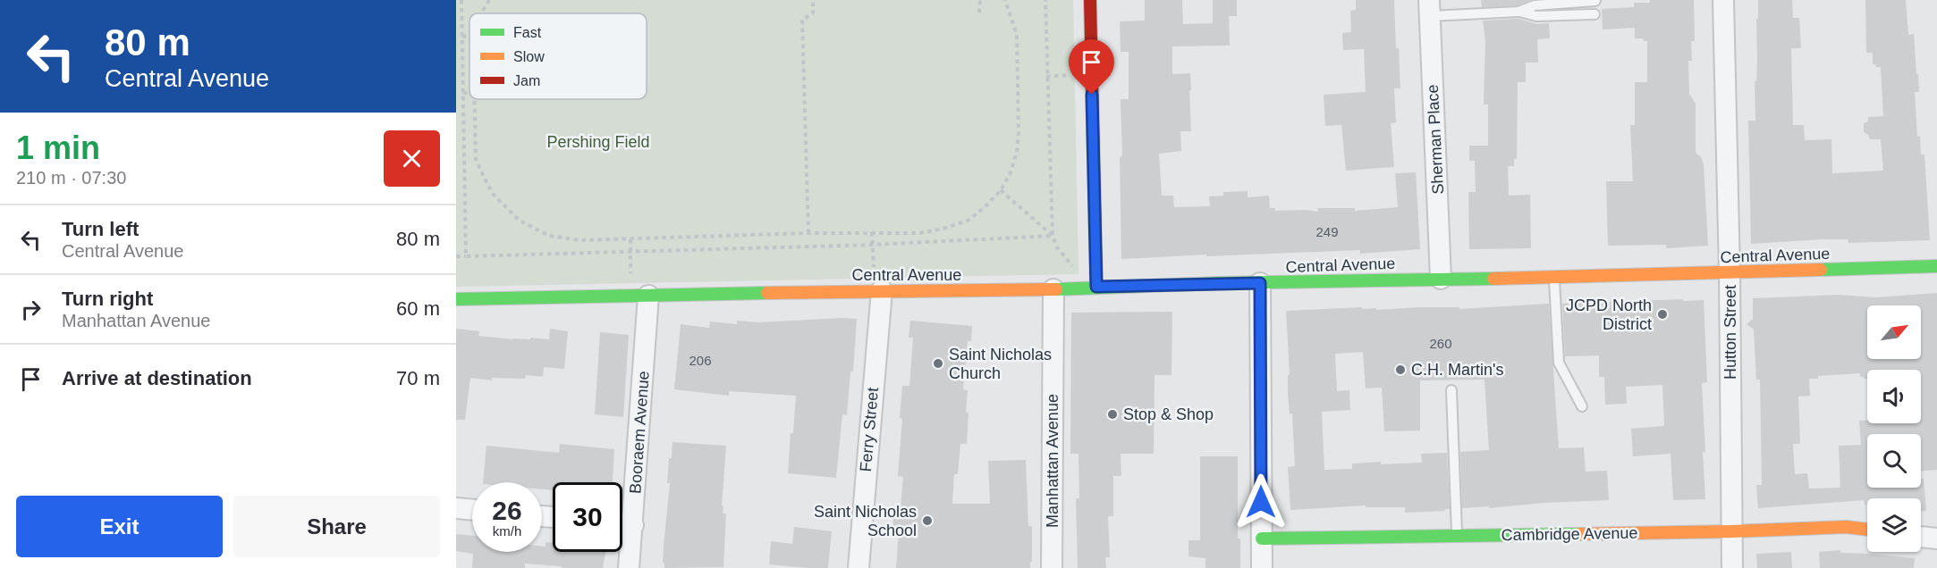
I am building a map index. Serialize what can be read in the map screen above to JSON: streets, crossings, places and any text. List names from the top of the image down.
{
  "streets": {
    "main road": ["Central Avenue", "Cambridge Avenue"],
    "street": [
      "Sherman Place",
      "Hutton Street",
      "Ferry Street",
      "Booraem Avenue",
      "Manhattan Avenue"
    ]
  },
  "crossings": [
    ["Sherman Place", "Central Avenue"],
    ["Central Avenue", "Hutton Street"],
    ["Central Avenue", "Ferry Street"],
    ["Central Avenue", "Booraem Avenue"],
    ["Central Avenue", "Manhattan Avenue"],
    ["Hutton Street", "Cambridge Avenue"]
  ],
  "parks": ["Pershing Field"],
  "places": [
    "JCPD North District",
    "Saint Nicholas Church",
    "C.H. Martin's",
    "Stop & Shop",
    "Saint Nicholas School"
  ],
  "house_numbers": ["249", "260", "206"],
  "legend": ["Fast", "Slow", "Jam"],
  "north": "top right",
  "page": {
    "turn": ["80 m", "Central Avenue"],
    "heading": ["1 min", "210 m · 07:30"],
    "list": [
      {
        "name": "Turn left",
        "note": "Central Avenue",
        "value": "80 m"
      },
      {
        "name": "Turn right",
        "note": "Manhattan Avenue",
        "value": "60 m"
      },
      {
        "name": "Arrive at destination",
        "value": "70 m"
      }
    ],
    "speed": "26 km/h",
    "limit": "30",
    "buttons": ["Exit", "Share"]
  }
}
